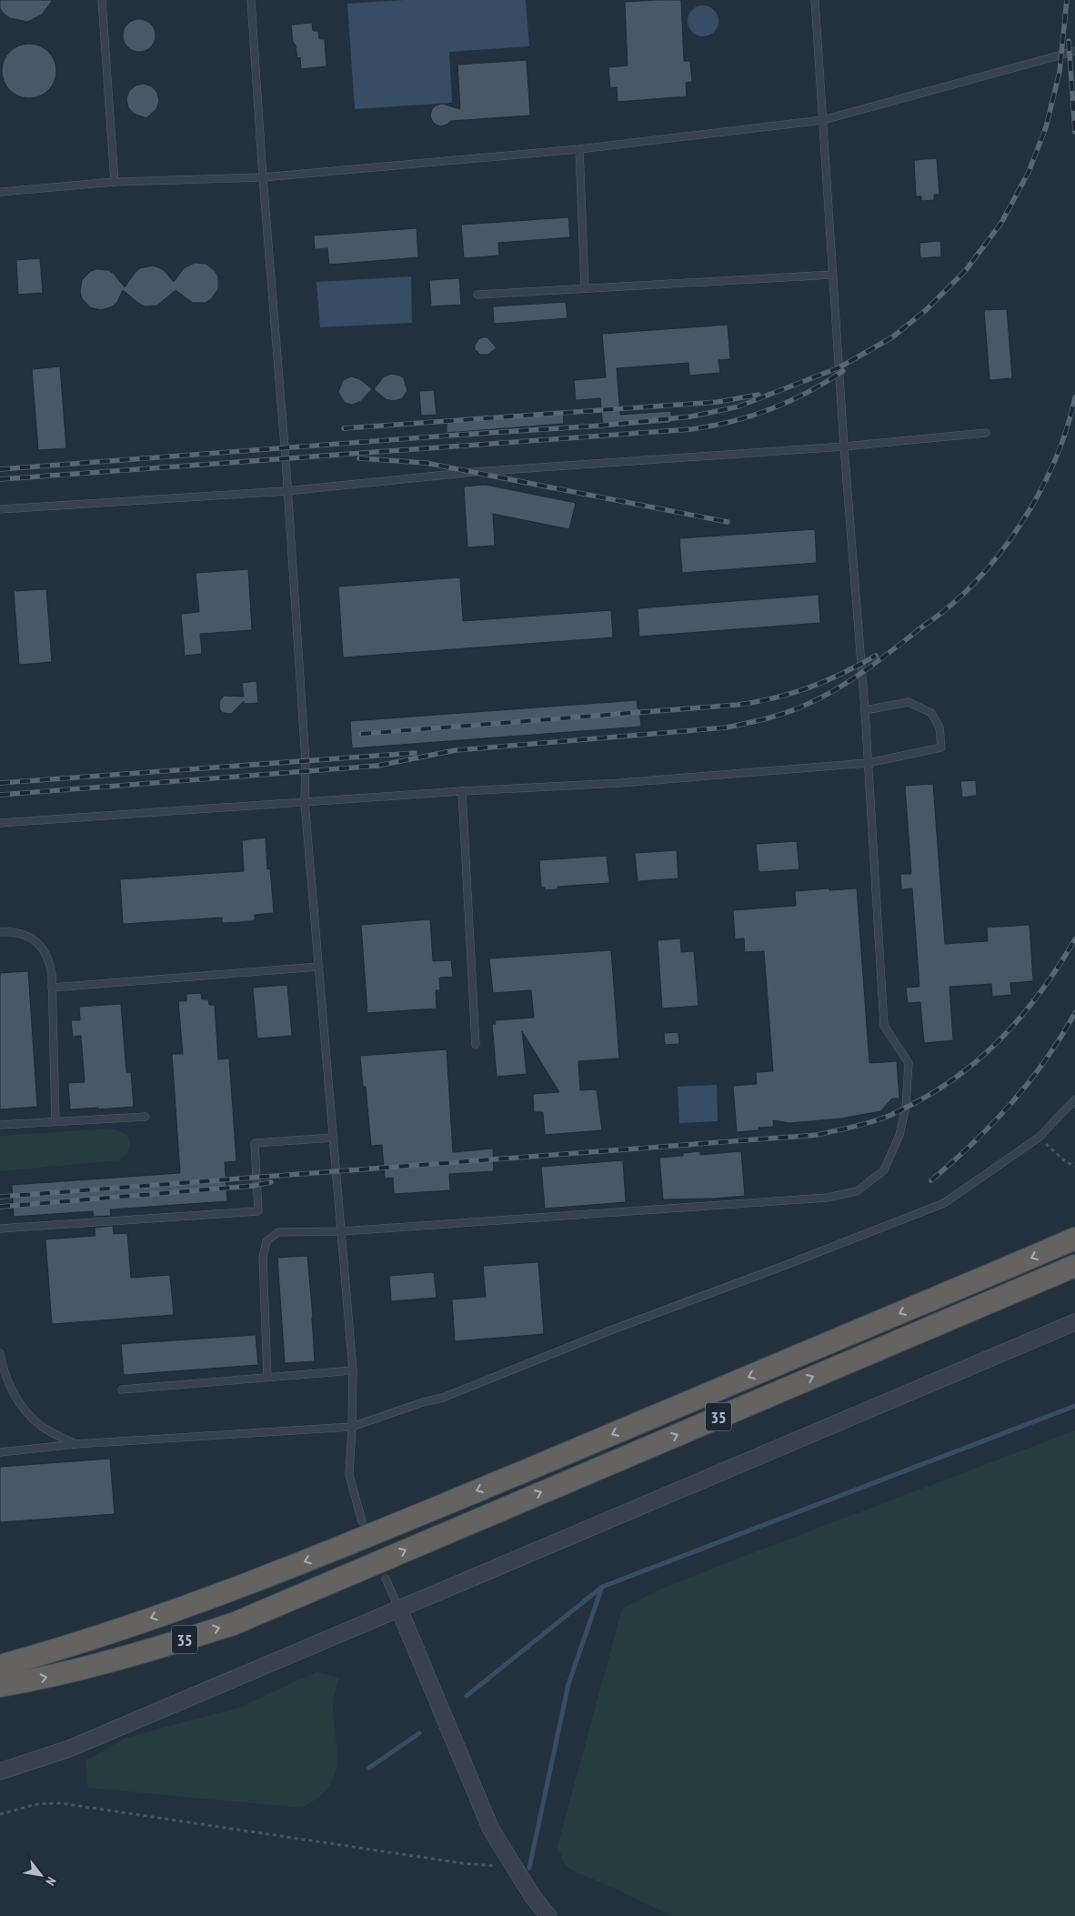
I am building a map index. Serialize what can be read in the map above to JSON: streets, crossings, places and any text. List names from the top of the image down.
{
  "streets": {
    "highway": ["35"]
  },
  "north": "bottom right"
}
